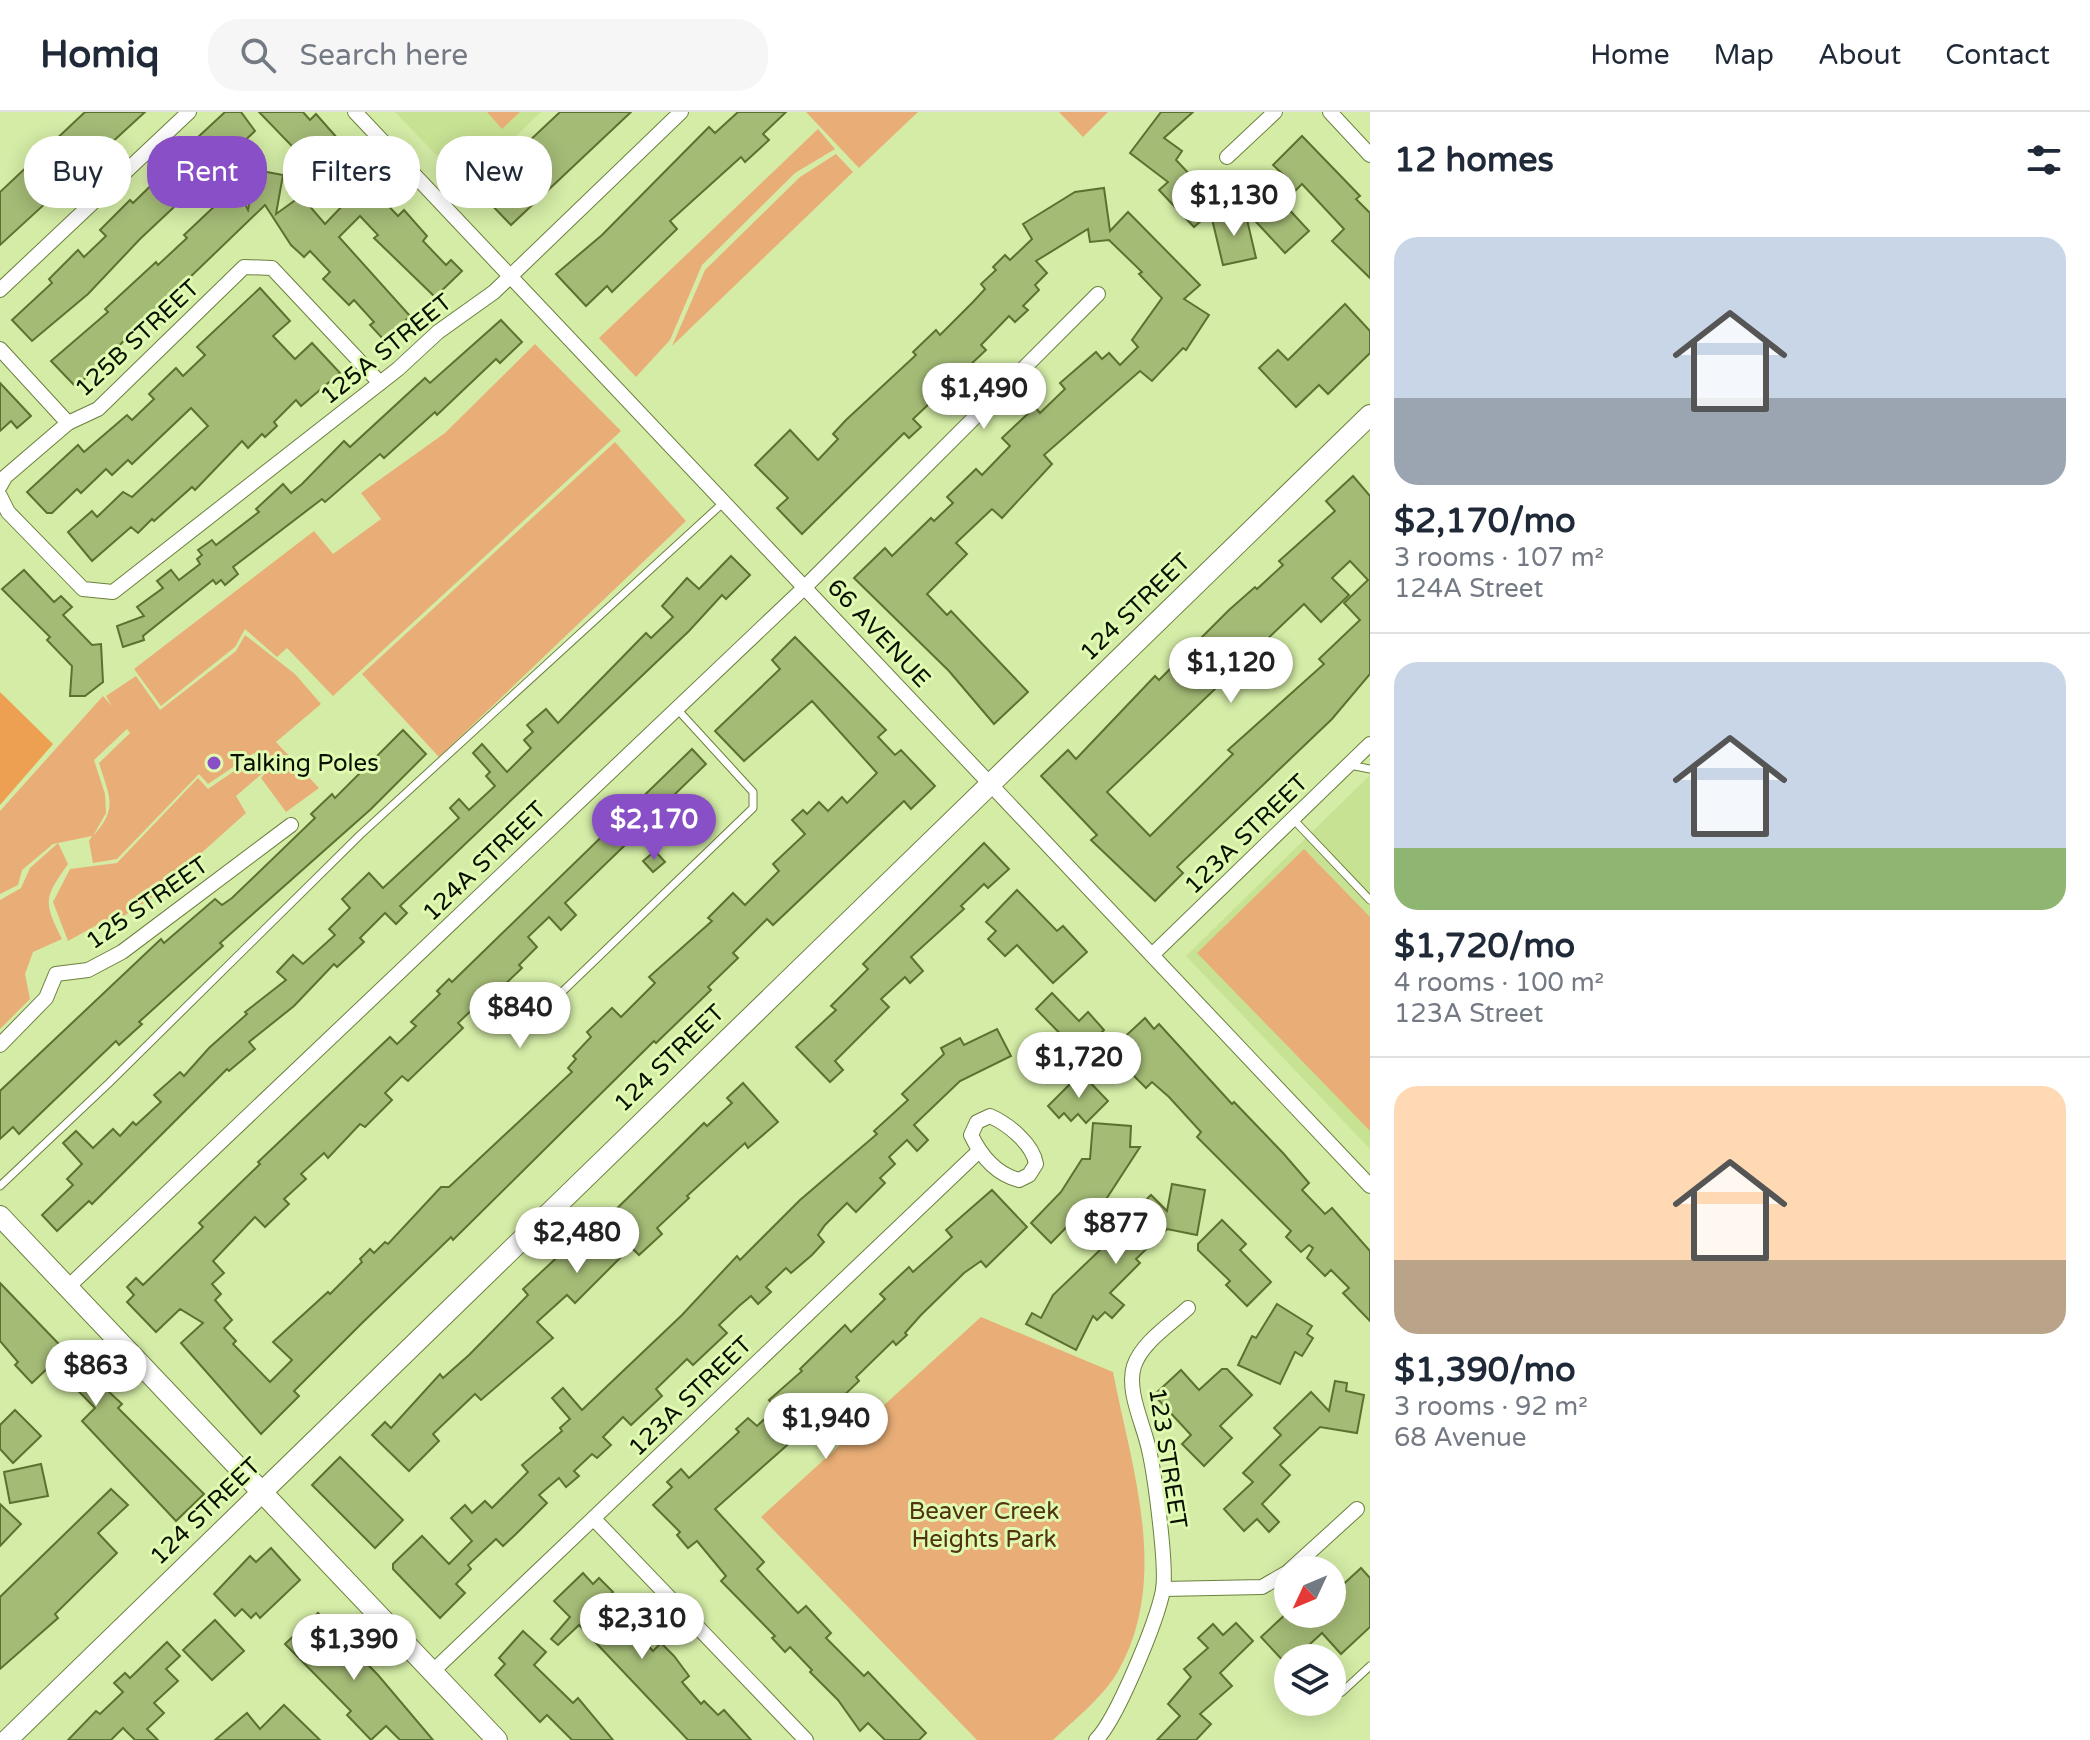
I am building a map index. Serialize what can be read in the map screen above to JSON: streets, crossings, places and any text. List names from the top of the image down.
{
  "streets": {
    "street": [
      "125B STREET",
      "125A STREET",
      "124 STREET",
      "66 AVENUE",
      "123A STREET",
      "124A STREET",
      "125 STREET",
      "123 STREET"
    ]
  },
  "crossings": [
    ["125B STREET", "125A STREET"],
    ["125A STREET", "66 AVENUE"],
    ["124 STREET", "66 AVENUE"],
    ["66 AVENUE", "123A STREET"],
    ["66 AVENUE", "124A STREET"]
  ],
  "parks": ["Beaver Creek Heights Park"],
  "places": ["Talking Poles"],
  "north": "bottom left",
  "page": {
    "header": "Homiq",
    "search": "Search here",
    "nav": [
      "Home",
      "Map",
      "About",
      "Contact"
    ],
    "heading": "12 homes",
    "chip": [
      "Buy",
      "Rent",
      "Filters",
      "New"
    ],
    "price": [
      "$1,130",
      "$1,490",
      "$1,120",
      "$2,170",
      "$840",
      "$1,720",
      "$877",
      "$2,480",
      "$863",
      "$1,940",
      "$2,310",
      "$1,390"
    ],
    "list": [
      {
        "name": "$2,170/mo",
        "note": "3 rooms · 107 m² · 124A Street"
      },
      {
        "name": "$1,720/mo",
        "note": "4 rooms · 100 m² · 123A Street"
      },
      {
        "name": "$1,390/mo",
        "note": "3 rooms · 92 m² · 68 Avenue"
      }
    ]
  }
}
